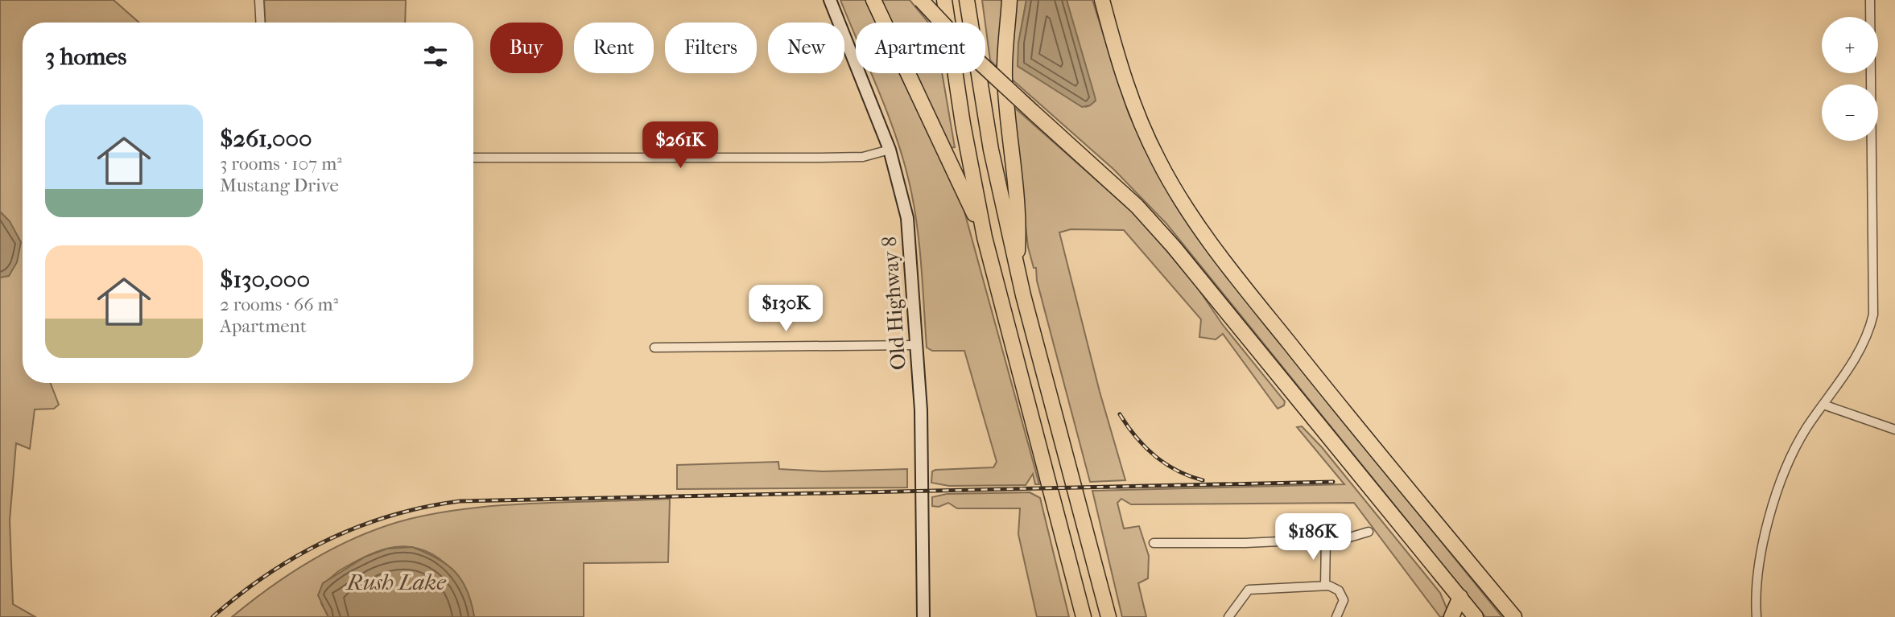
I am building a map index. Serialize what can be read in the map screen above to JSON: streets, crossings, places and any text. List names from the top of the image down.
{
  "streets": {
    "street": ["Old Highway 8"]
  },
  "water": ["Rush Lake"],
  "page": {
    "map_buttons": ["+", "−"],
    "chip": [
      "Buy",
      "Rent",
      "Filters",
      "New",
      "Apartment"
    ],
    "heading": "3 homes",
    "list": [
      {
        "name": "$261,000",
        "note": "3 rooms · 107 m² · Mustang Drive"
      },
      {
        "name": "$130,000",
        "note": "2 rooms · 66 m² · Apartment"
      }
    ],
    "price": ["$261K", "$130K", "$186K"]
  }
}
